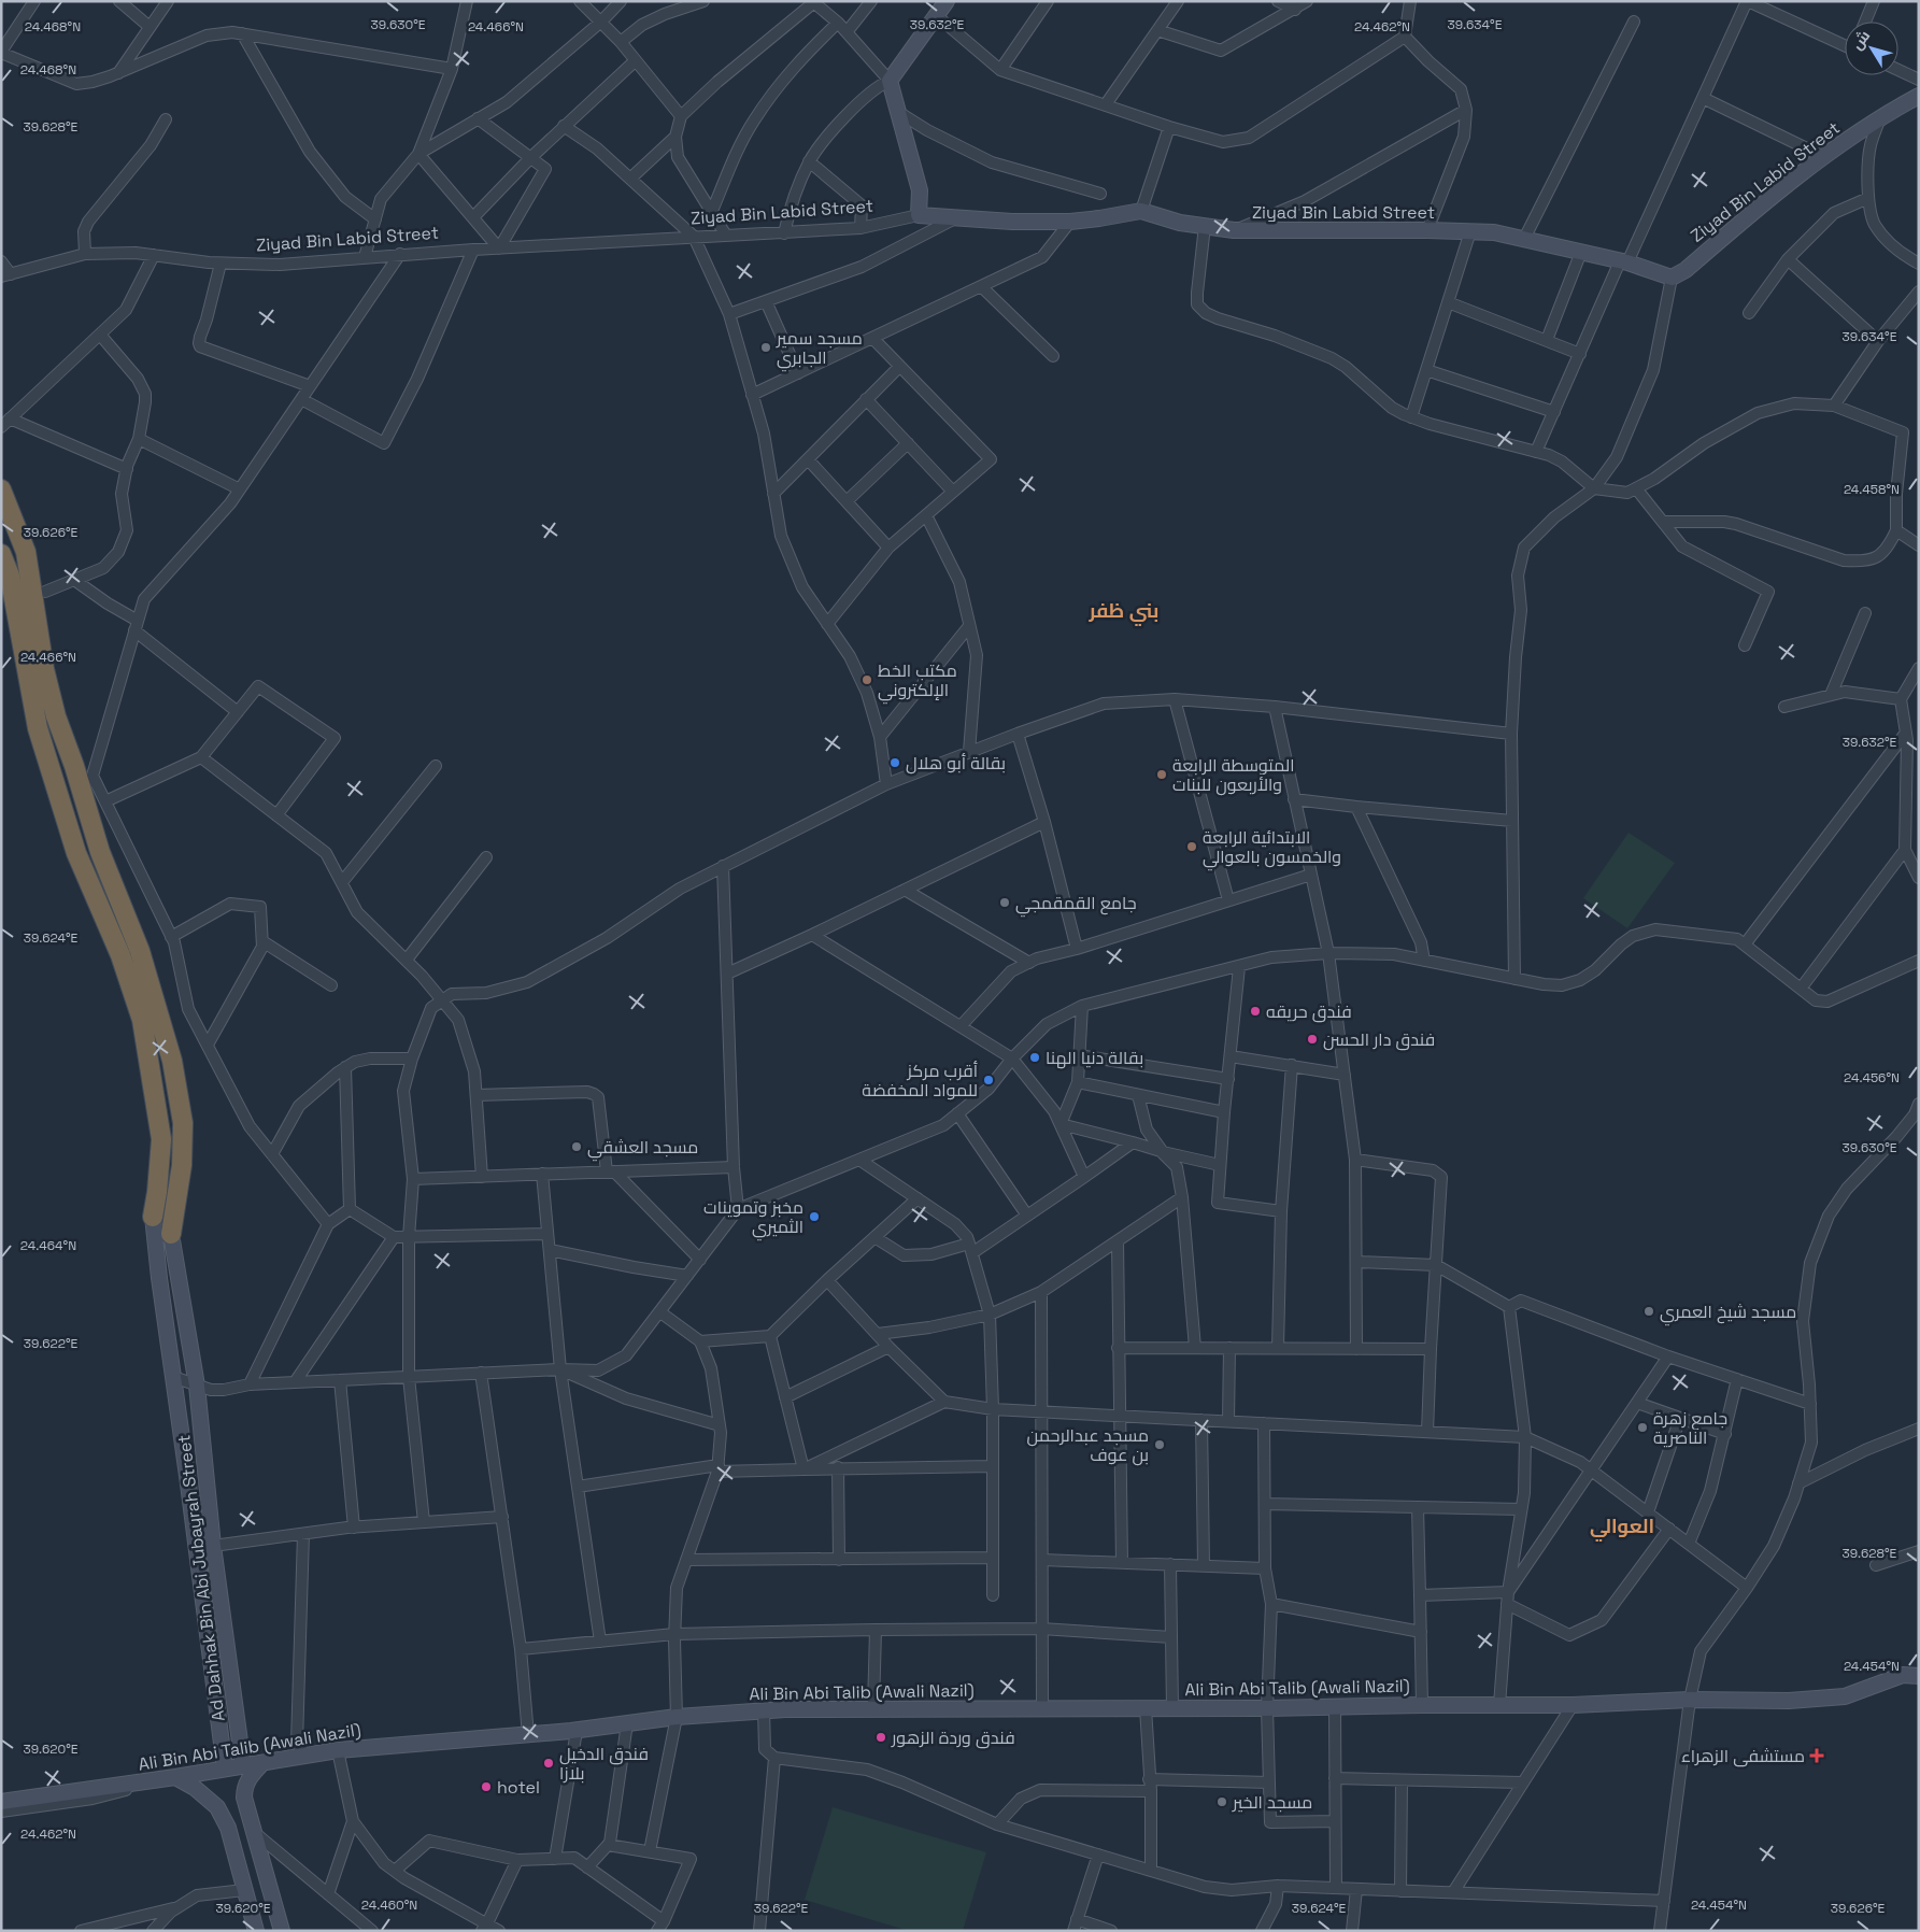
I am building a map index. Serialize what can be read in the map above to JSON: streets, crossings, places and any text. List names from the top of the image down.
{
  "streets": {
    "main road": ["Ziyad Bin Labid Street", "Ad Dahhak Bin Abi Jubayrah Street", "Ali Bin Abi Talib (Awali Nazil)"]
  },
  "crossings": [
    ["Ad Dahhak Bin Abi Jubayrah Street", "Ali Bin Abi Talib (Awali Nazil)"]
  ],
  "districts": ["بني ظفر", "العوالي"],
  "places": {
    "other": [
      "مسجد سمير الجابري",
      "مكتب الخط الإلكتروني",
      "بقالة أبو هلال",
      "المتوسطة الرابعة والأربعون للبنات",
      "الابتدائية الرابعة والخمسون بالعوالي",
      "جامع القمقمجي",
      "فندق حريقه",
      "فندق دار الحسن",
      "بقالة دنيا الهنا",
      "أقرب مركز للمواد المخفضة",
      "مسجد العشقي",
      "مخبز وتموينات الثميري",
      "مسجد شيخ العمري",
      "جامع زهرة الناصرية",
      "مسجد عبدالرحمن بن عوف",
      "فندق وردة الزهور",
      "فندق الدخيل بلازا",
      "hotel",
      "مسجد الخير"
    ],
    "health": ["مستشفى الزهراء"]
  },
  "north": "top left",
  "coordinates": [
    "39.630°E",
    "39.632°E",
    "39.634°E",
    "24.468°N",
    "24.466°N",
    "24.462°N",
    "39.628°E",
    "24.458°N",
    "39.626°E",
    "39.624°E",
    "24.456°N",
    "24.464°N",
    "39.622°E",
    "24.454°N",
    "39.620°E",
    "24.460°N"
  ]
}
